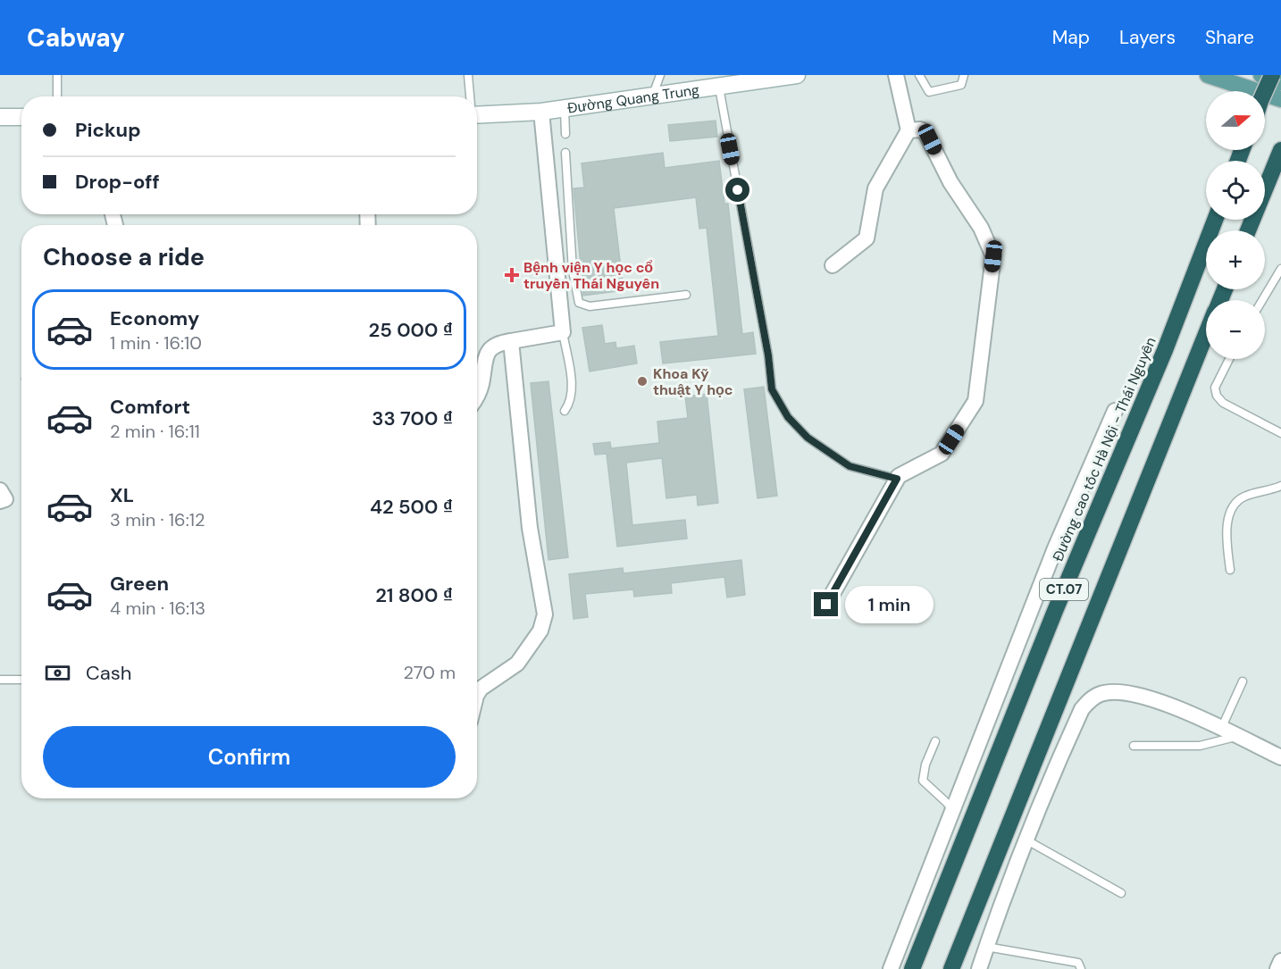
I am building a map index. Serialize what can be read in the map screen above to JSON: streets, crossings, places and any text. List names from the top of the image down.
{
  "streets": {
    "highway": ["Đường cao tốc Hà Nội - Thái Nguyên", "CT.07"],
    "main road": ["Đường Quang Trung"]
  },
  "places": {
    "health": ["Bệnh viện Y học cổ truyền Thái Nguyên"],
    "other": ["Khoa Kỹ thuật Y học"]
  },
  "north": "right",
  "page": {
    "header": "Cabway",
    "nav": ["Map", "Layers", "Share"],
    "map_buttons": ["+", "−"],
    "banner": ["Pickup", "Drop-off"],
    "heading": "Choose a ride",
    "list": [
      {
        "name": "Economy",
        "note": "1 min · 16:10",
        "value": "25 000 ₫"
      },
      {
        "name": "Comfort",
        "note": "2 min · 16:11",
        "value": "33 700 ₫"
      },
      {
        "name": "XL",
        "note": "3 min · 16:12",
        "value": "42 500 ₫"
      },
      {
        "name": "Green",
        "note": "4 min · 16:13",
        "value": "21 800 ₫"
      }
    ],
    "bubble": "1 min",
    "pay": ["Cash", "270 m"],
    "buttons": "Confirm"
  }
}
